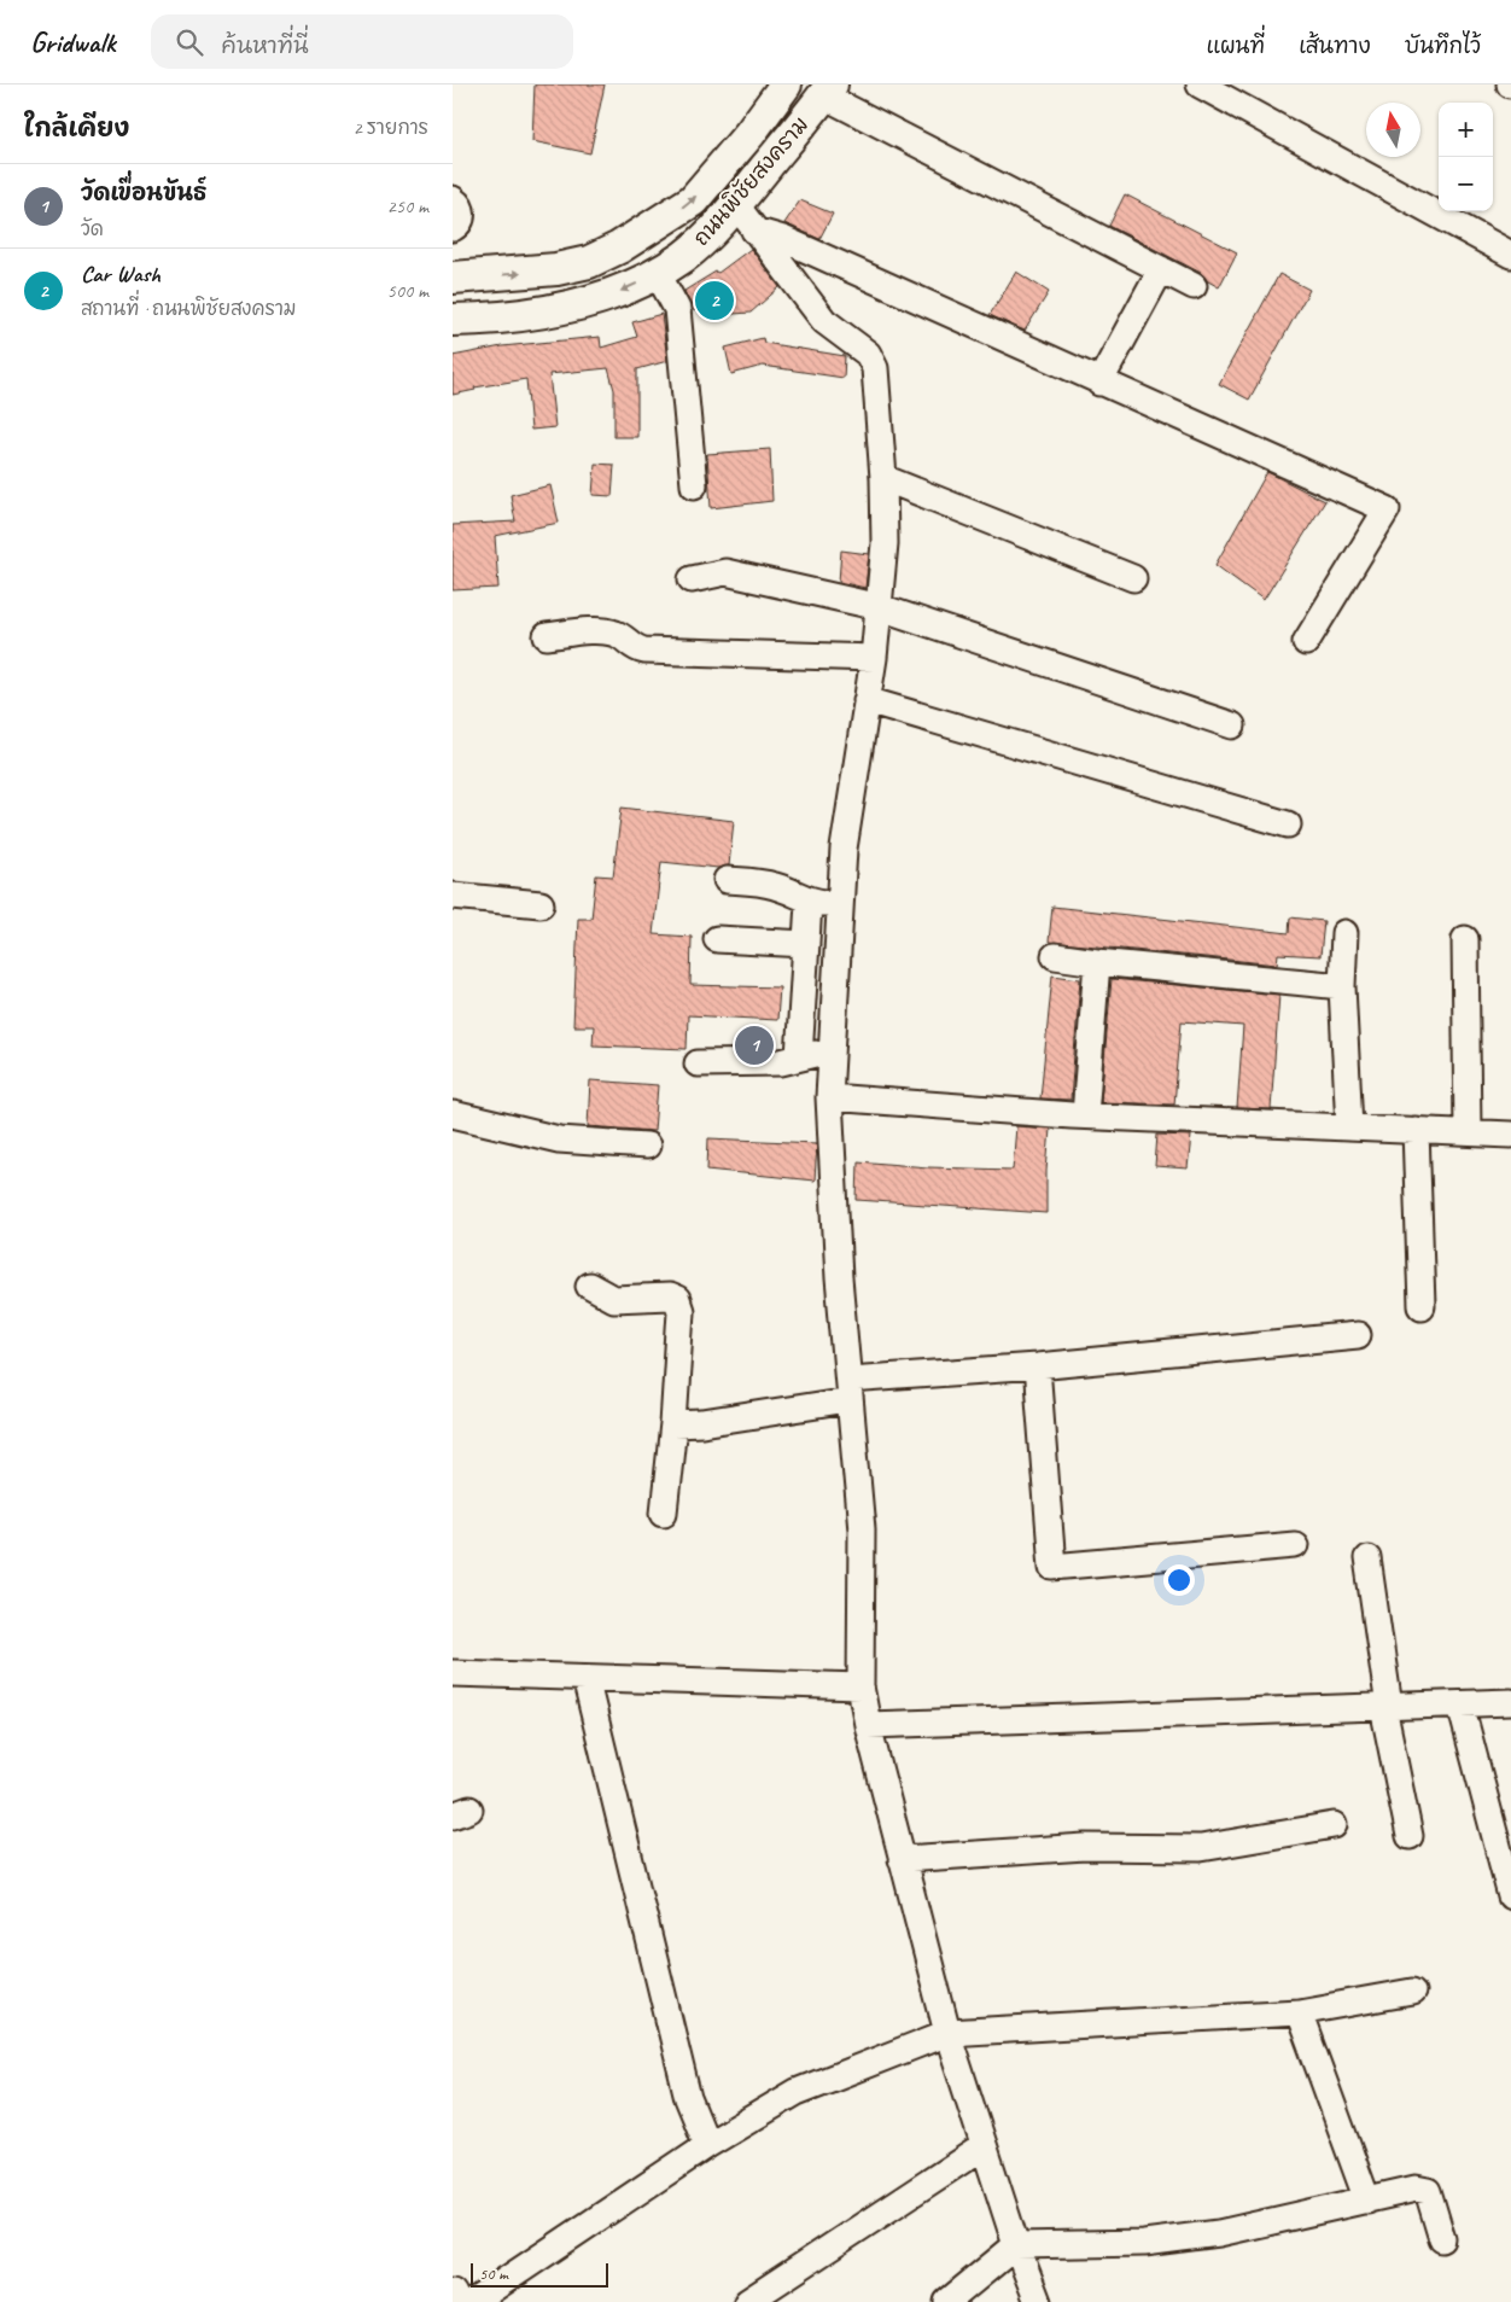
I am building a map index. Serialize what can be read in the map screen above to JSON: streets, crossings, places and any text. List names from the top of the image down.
{
  "streets": {
    "main road": ["ถนนพิชัยสงคราม"]
  },
  "scale_bar": "50 m",
  "north": "top",
  "page": {
    "header": "Gridwalk",
    "search": "ค้นหาที่นี่",
    "nav": ["แผนที่", "เส้นทาง", "บันทึกไว้"],
    "heading": ["ใกล้เคียง", "2 รายการ"],
    "map_buttons": ["+", "−"],
    "list": [
      {
        "mark": "1",
        "name": "วัดเขื่อนขันธ์",
        "note": "วัด",
        "value": "250 m"
      },
      {
        "mark": "2",
        "name": "Car Wash",
        "note": "สถานที่ · ถนนพิชัยสงคราม",
        "value": "500 m"
      }
    ],
    "pins": ["2", "1"],
    "scale": "50 m"
  }
}
